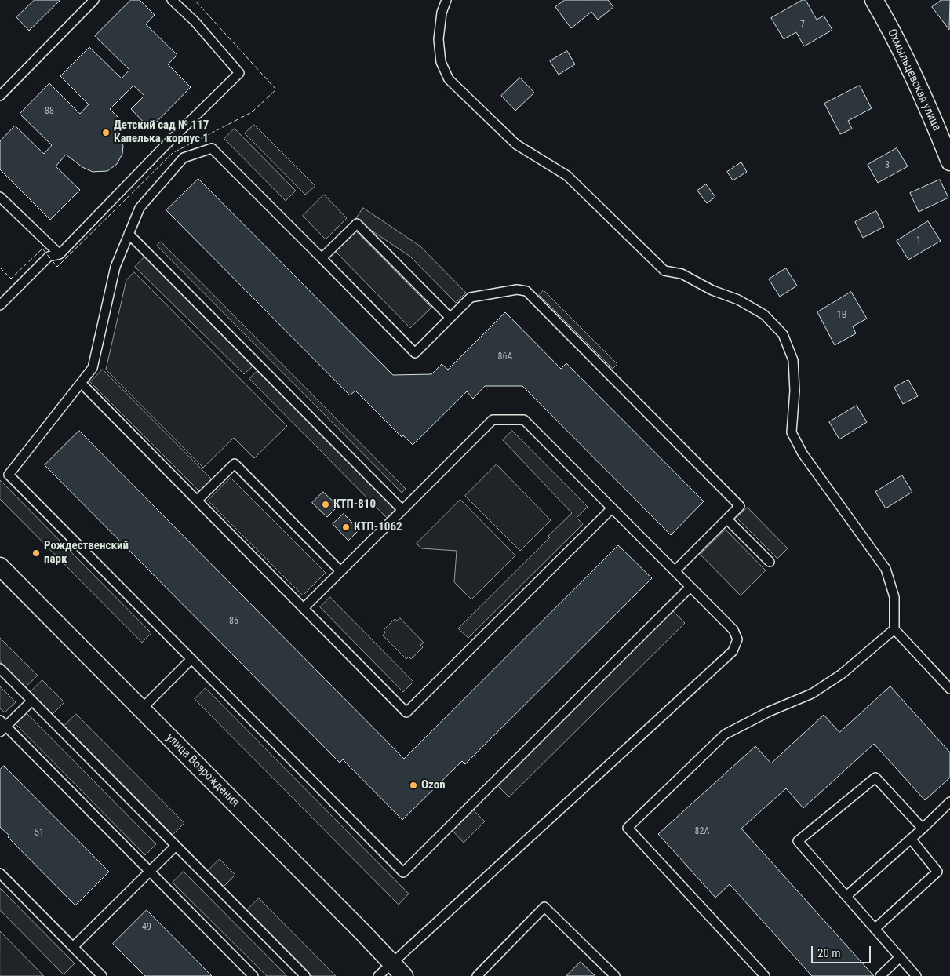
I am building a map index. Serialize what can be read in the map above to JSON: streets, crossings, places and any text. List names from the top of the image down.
{
  "streets": {
    "street": ["Охмыльцевская улица", "улица Возрождения"]
  },
  "places": [
    "Детский сад № 117 Капелька, корпус 1",
    "КТП-810",
    "КТП-1062",
    "Рождественский парк",
    "Ozon"
  ],
  "house_numbers": [
    "7",
    "88",
    "3",
    "1",
    "1В",
    "86А",
    "86",
    "82А",
    "51",
    "49"
  ],
  "scale_bar": "20 m"
}
